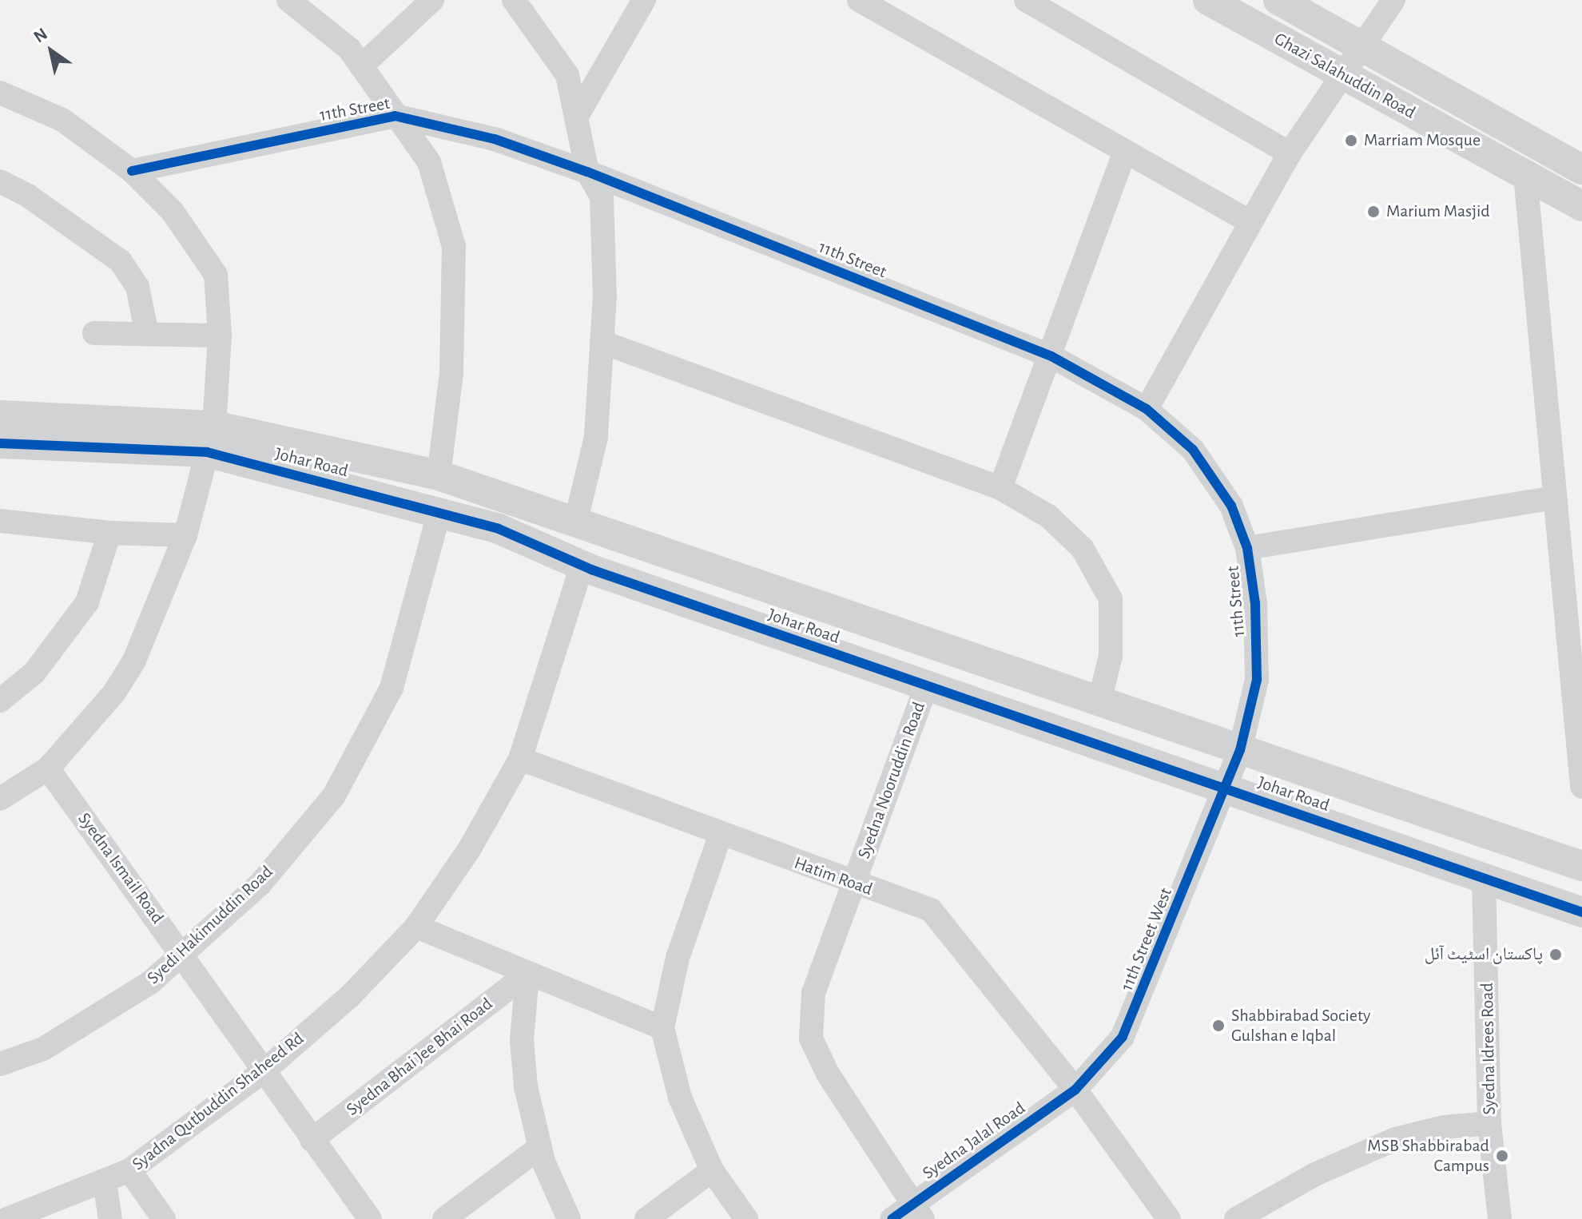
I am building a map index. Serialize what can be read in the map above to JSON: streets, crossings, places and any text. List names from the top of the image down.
{
  "streets": {
    "street": [
      "Ghazi Salahuddin Road",
      "11th Street",
      "Johar Road",
      "Syedna Nooruddin Road",
      "Syedna Ismail Road",
      "Hatim Road",
      "Syedi Hakimuddin Road",
      "11th Street West",
      "Syedna Idrees Road",
      "Syedna Bhai Jee Bhai Road",
      "Syadna Qutbuddin Shaheed Rd",
      "Syedna Jalal Road"
    ]
  },
  "crossings": [
    ["11th Street", "Johar Road"],
    ["11th Street", "11th Street West"],
    ["Johar Road", "Syedna Nooruddin Road"],
    ["Johar Road", "Syedi Hakimuddin Road"],
    ["Johar Road", "11th Street West"],
    ["Johar Road", "Syedna Idrees Road"],
    ["Johar Road", "Syadna Qutbuddin Shaheed Rd"],
    ["Syedna Nooruddin Road", "Hatim Road"],
    ["Syedna Nooruddin Road", "Syedna Jalal Road"],
    ["Syedna Ismail Road", "Syedi Hakimuddin Road"],
    ["Syedna Ismail Road", "Syedna Bhai Jee Bhai Road"],
    ["Syedna Ismail Road", "Syadna Qutbuddin Shaheed Rd"],
    ["Hatim Road", "11th Street West"],
    ["Hatim Road", "Syadna Qutbuddin Shaheed Rd"],
    ["Hatim Road", "Syedna Jalal Road"],
    ["11th Street West", "Syedna Jalal Road"]
  ],
  "places": [
    "Marriam Mosque",
    "Marium Masjid",
    "پاکستان اسٹیٹ آئل",
    "Shabbirabad Society Gulshan e Iqbal",
    "MSB Shabbirabad Campus"
  ],
  "north": "top left"
}
